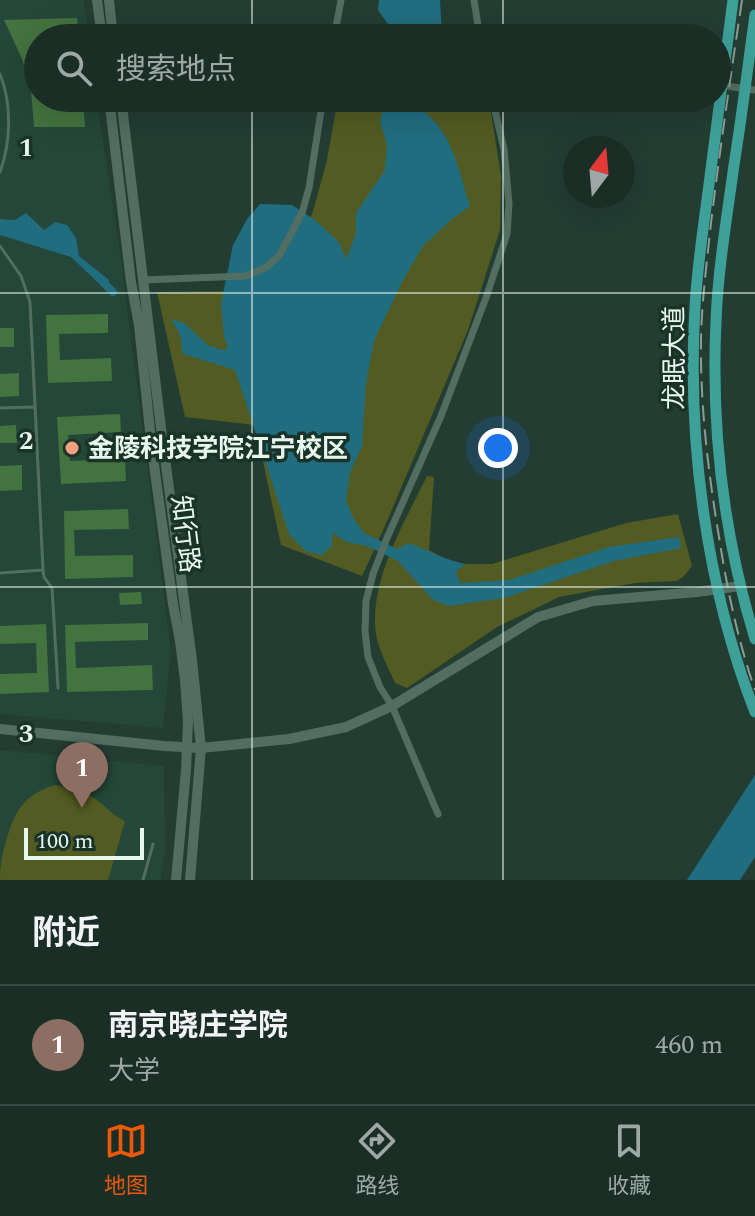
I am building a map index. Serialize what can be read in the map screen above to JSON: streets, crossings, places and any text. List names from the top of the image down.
{
  "streets": {
    "main road": ["龙眠大道"],
    "street": ["知行路"]
  },
  "places": ["金陵科技学院江宁校区"],
  "scale_bar": "100 m",
  "north": "top",
  "page": {
    "search": "搜索地点",
    "pins": "1",
    "scale": "100 m",
    "heading": "附近",
    "list": [
      {
        "mark": "1",
        "name": "南京晓庄学院",
        "note": "大学",
        "value": "460 m"
      }
    ],
    "nav": ["地图", "路线", "收藏"]
  },
  "grid": {
    "rows": ["1", "2", "3"]
  }
}
